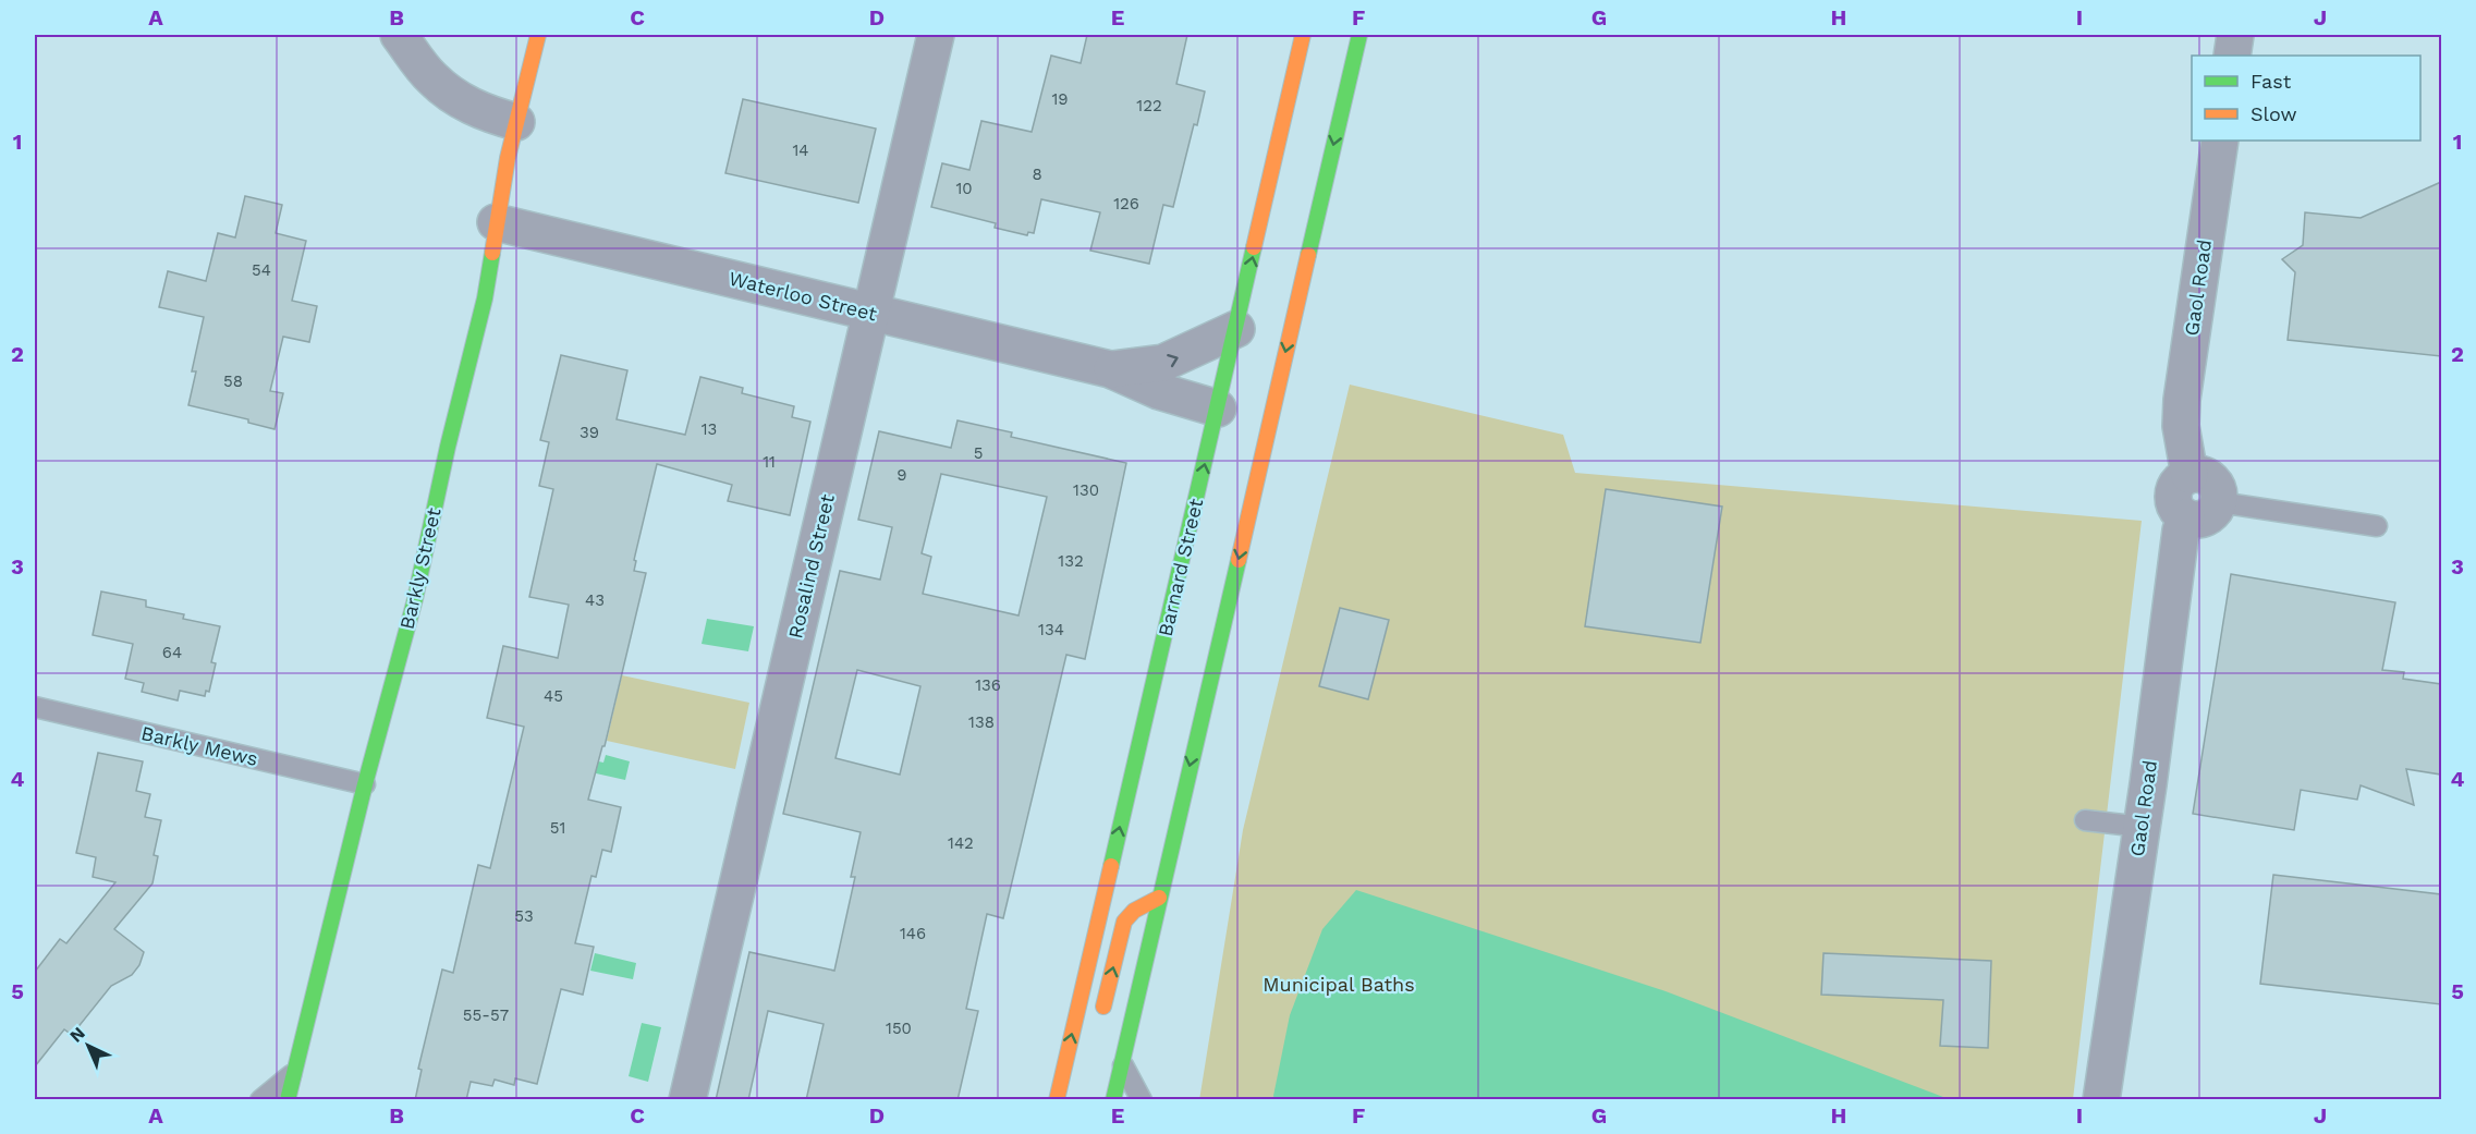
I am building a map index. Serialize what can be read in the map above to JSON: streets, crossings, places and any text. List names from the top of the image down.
{
  "streets": {
    "main road": ["Barnard Street", "Barkly Street"],
    "street": ["Gaol Road", "Waterloo Street", "Rosalind Street"],
    "lane": ["Barkly Mews"]
  },
  "crossings": [
    ["Waterloo Street", "Rosalind Street"],
    ["Waterloo Street", "Barnard Street"],
    ["Waterloo Street", "Barkly Street"],
    ["Barkly Street", "Barkly Mews"]
  ],
  "parks": ["Municipal Baths"],
  "house_numbers": [
    "19",
    "122",
    "14",
    "8",
    "10",
    "126",
    "54",
    "58",
    "13",
    "39",
    "5",
    "11",
    "9",
    "130",
    "132",
    "43",
    "134",
    "64",
    "136",
    "45",
    "138",
    "51",
    "142",
    "53",
    "146",
    "55-57",
    "150"
  ],
  "legend": ["Fast", "Slow"],
  "north": "top left",
  "grid": {
    "columns": [
      "A",
      "B",
      "C",
      "D",
      "E",
      "F",
      "G",
      "H",
      "I",
      "J"
    ],
    "rows": [
      "1",
      "2",
      "3",
      "4",
      "5"
    ]
  }
}
